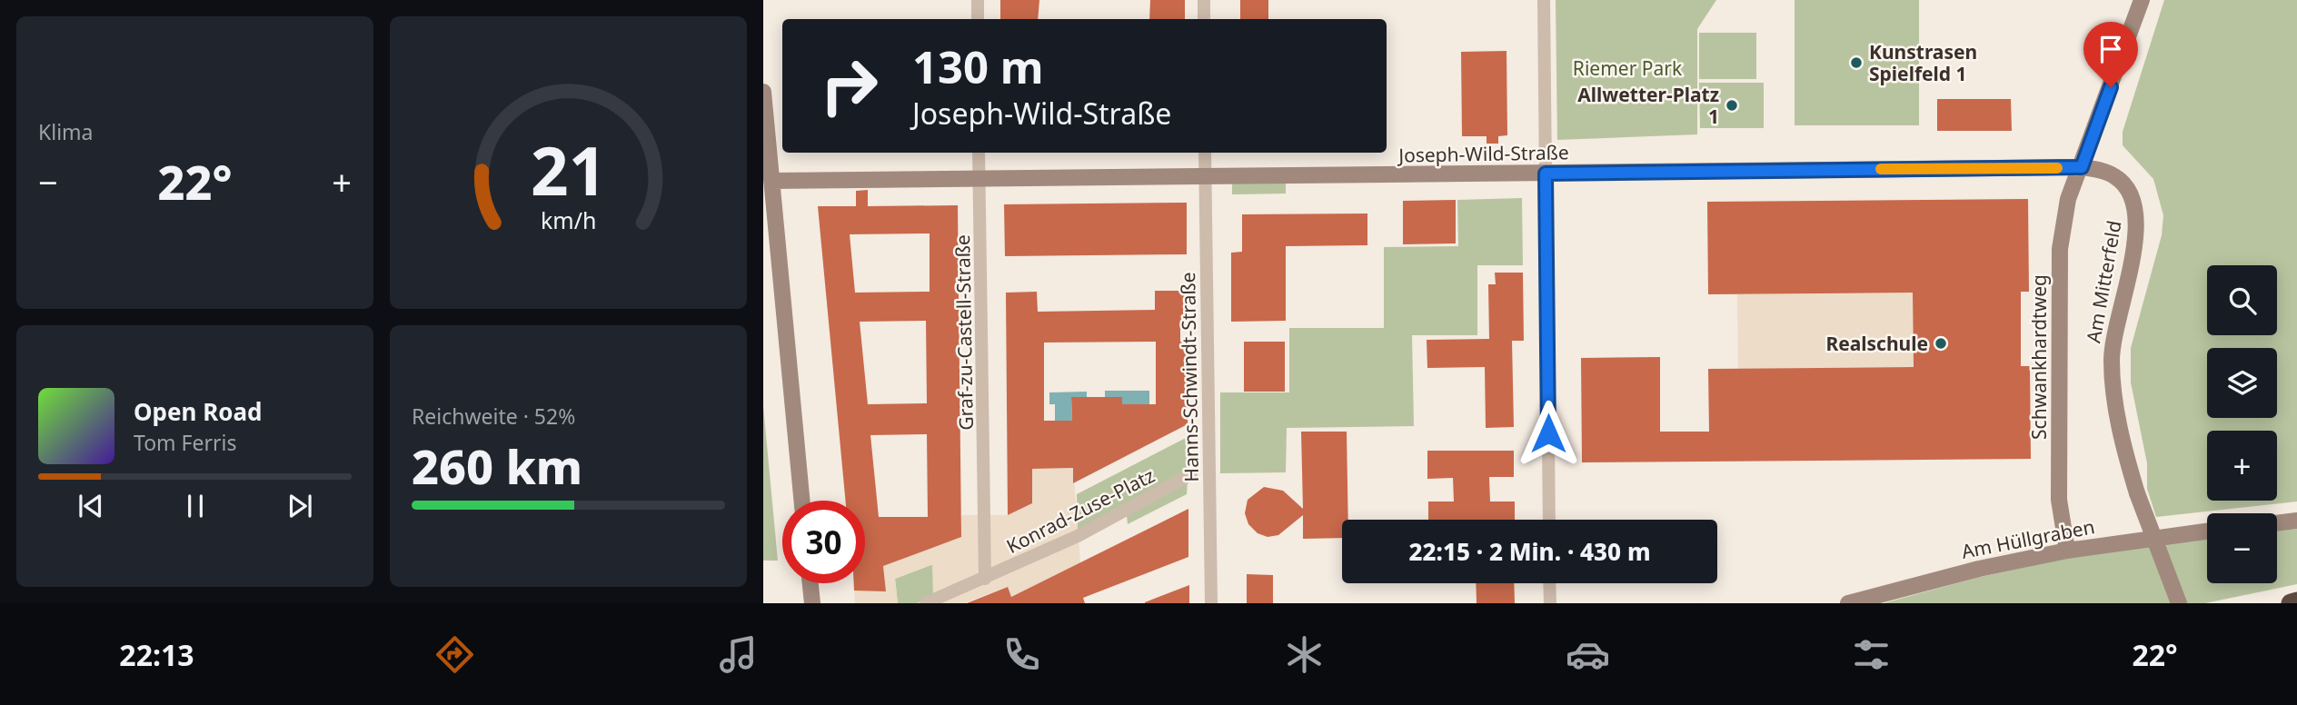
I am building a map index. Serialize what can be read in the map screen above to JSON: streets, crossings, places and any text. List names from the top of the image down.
{
  "streets": {
    "street": [
      "Joseph-Wild-Straße",
      "Am Mitterfeld",
      "Graf-zu-Castell-Straße",
      "Schwankhardtweg",
      "Hanns-Schwindt-Straße",
      "Konrad-Zuse-Platz",
      "Am Hüllgraben"
    ]
  },
  "crossings": [
    ["Joseph-Wild-Straße", "Am Mitterfeld"],
    ["Joseph-Wild-Straße", "Graf-zu-Castell-Straße"],
    ["Joseph-Wild-Straße", "Schwankhardtweg"],
    ["Joseph-Wild-Straße", "Hanns-Schwindt-Straße"],
    ["Am Mitterfeld", "Schwankhardtweg"],
    ["Graf-zu-Castell-Straße", "Konrad-Zuse-Platz"],
    ["Schwankhardtweg", "Am Hüllgraben"]
  ],
  "parks": ["Riemer Park"],
  "places": ["Kunstrasen Spielfeld 1", "Allwetter-Platz 1", "Realschule"],
  "page": {
    "tile": [
      "Klima",
      ["Reichweite · 52%", "260 km"]
    ],
    "turn": ["130 m", "Joseph-Wild-Straße"],
    "heat": ["−", "22°", "+"],
    "map_buttons": ["+", "−"],
    "song": ["Open Road", "Tom Ferris"],
    "limit": "30",
    "trip": "22:15 · 2 Min. · 430 m",
    "tabs": ["22:13", "22°"],
    "gauge": ["21", "km/h"]
  }
}
